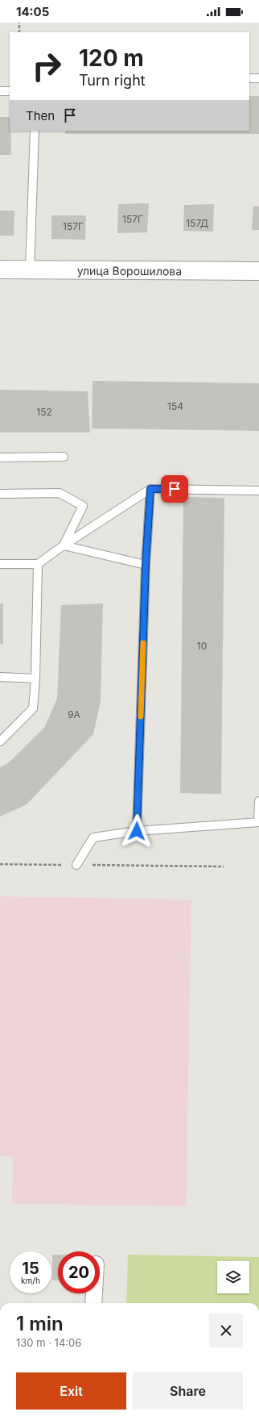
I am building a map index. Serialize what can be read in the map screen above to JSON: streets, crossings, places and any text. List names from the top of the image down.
{
  "streets": {
    "main road": ["улица Ворошилова"]
  },
  "house_numbers": [
    "157Г",
    "157Д",
    "157Г",
    "154",
    "152",
    "10",
    "9А"
  ],
  "page": {
    "status": "14:05",
    "turn": ["120 m", "Turn right"],
    "then": "Then",
    "speed": "15 km/h",
    "limit": "20",
    "heading": ["1 min", "130 m · 14:06"],
    "buttons": ["Exit", "Share"]
  }
}
